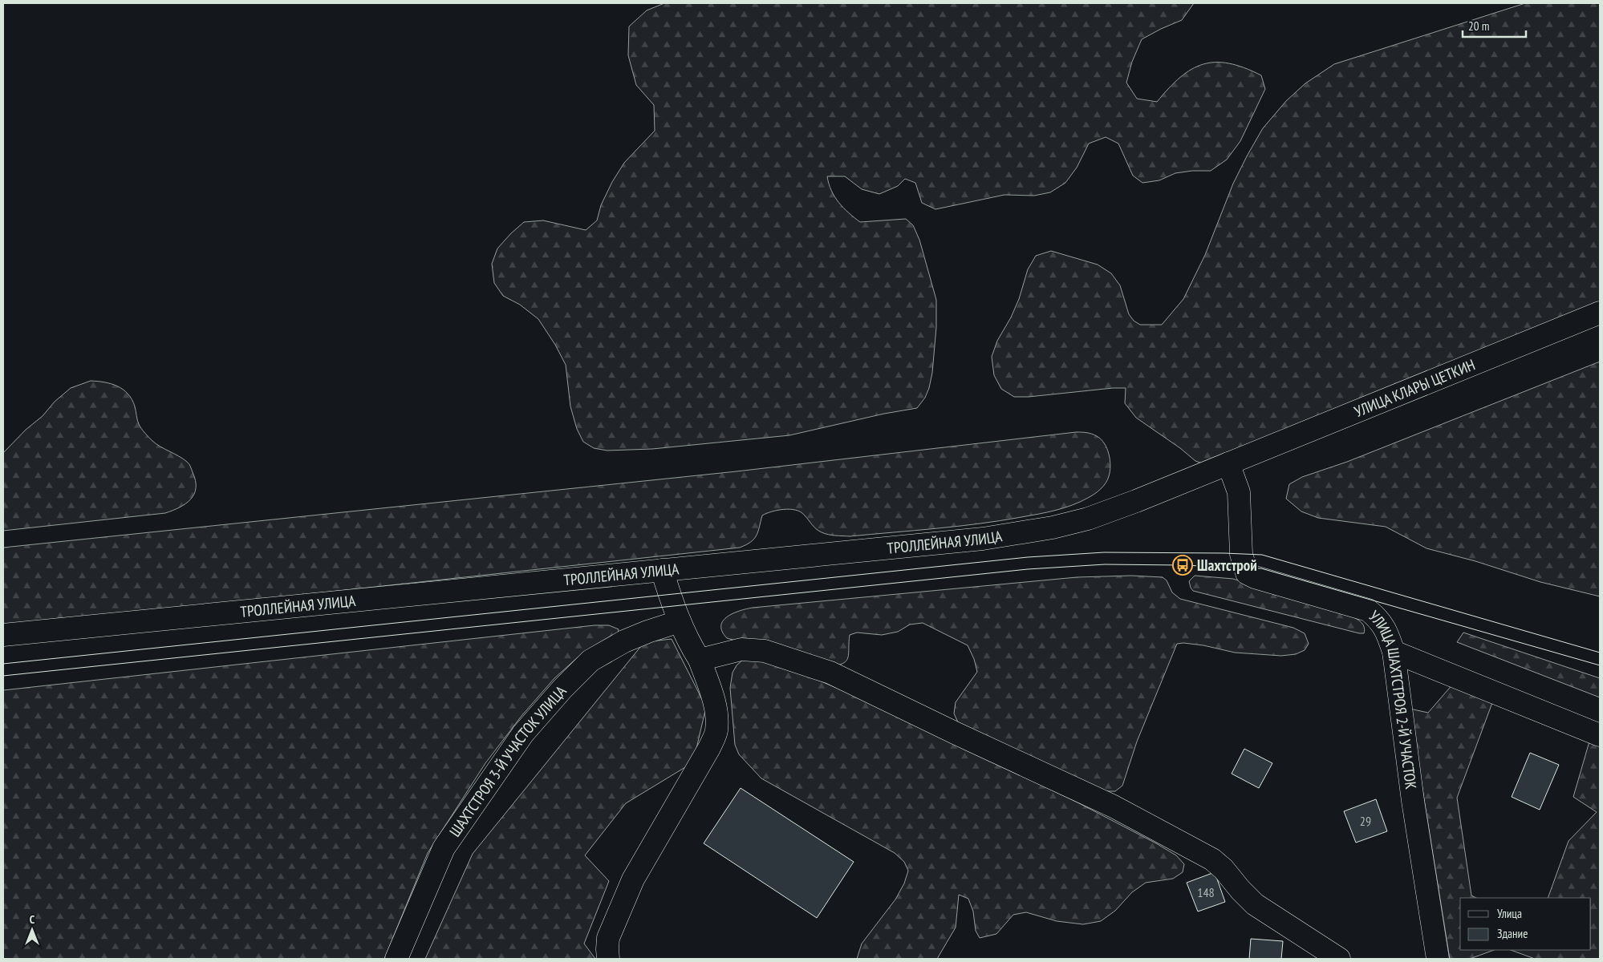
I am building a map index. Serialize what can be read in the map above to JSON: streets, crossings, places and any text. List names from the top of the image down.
{
  "streets": {
    "street": [
      "УЛИЦА КЛАРЫ ЦЕТКИН",
      "ТРОЛЛЕЙНАЯ УЛИЦА",
      "УЛИЦА ШАХТСТРОЯ 2-Й УЧАСТОК",
      "ШАХТСТРОЯ 3-Й УЧАСТОК УЛИЦА"
    ]
  },
  "crossings": [
    ["УЛИЦА КЛАРЫ ЦЕТКИН", "ТРОЛЛЕЙНАЯ УЛИЦА"],
    ["УЛИЦА КЛАРЫ ЦЕТКИН", "УЛИЦА ШАХТСТРОЯ 2-Й УЧАСТОК"],
    ["ТРОЛЛЕЙНАЯ УЛИЦА", "УЛИЦА ШАХТСТРОЯ 2-Й УЧАСТОК"]
  ],
  "places": {
    "bus stop": ["Шахтстрой"]
  },
  "house_numbers": ["29", "148"],
  "legend": ["Улица", "Здание"],
  "scale_bar": "20 m",
  "north": "top"
}
